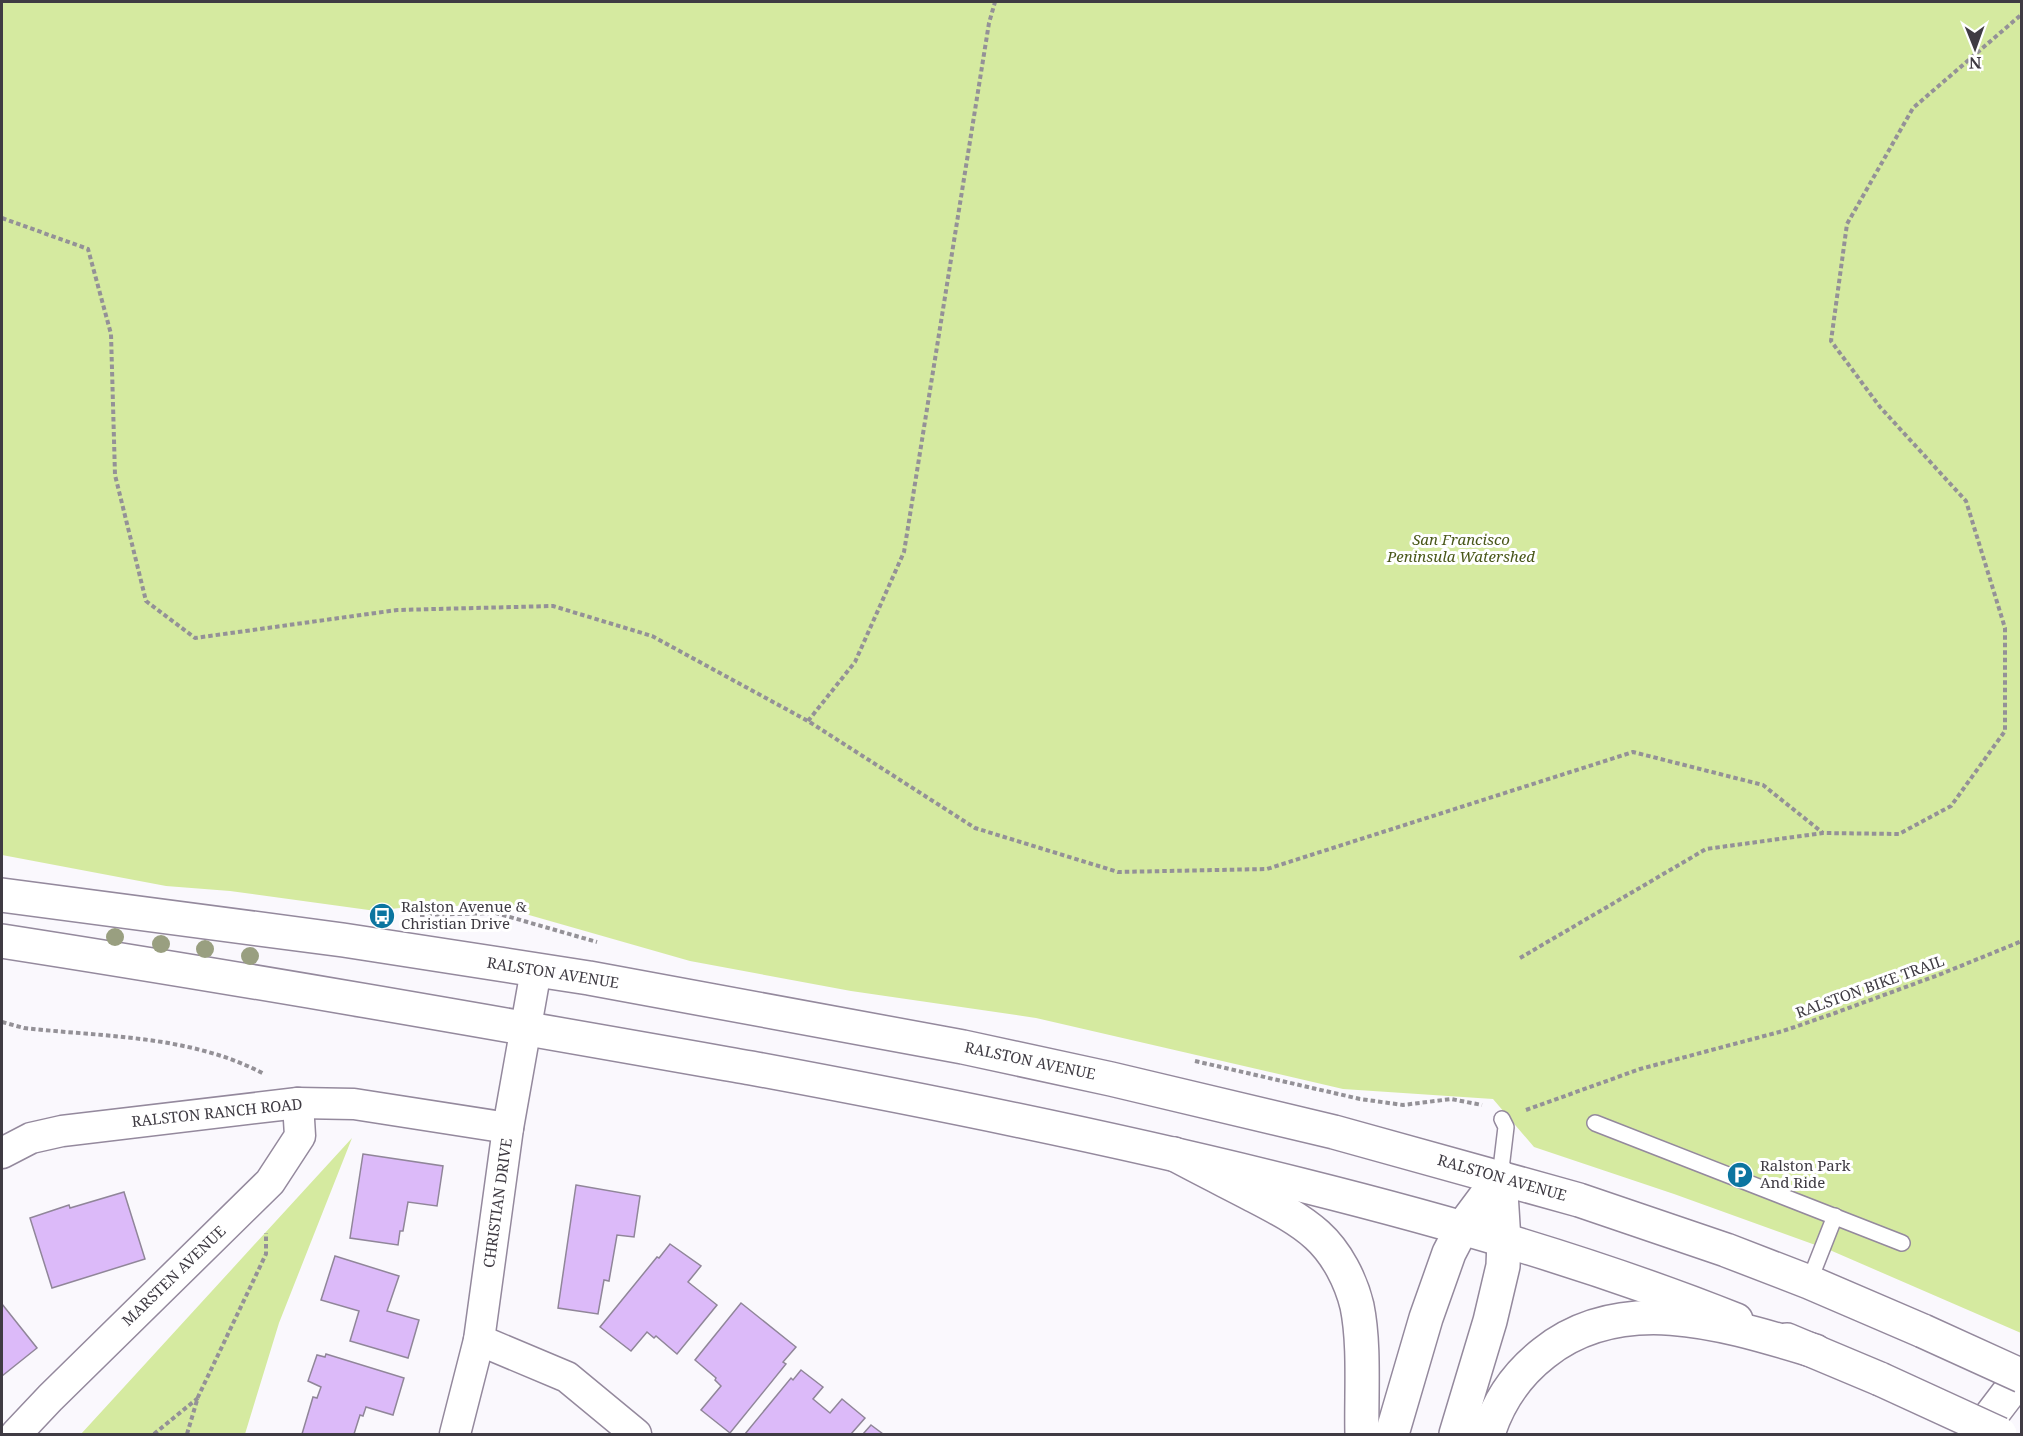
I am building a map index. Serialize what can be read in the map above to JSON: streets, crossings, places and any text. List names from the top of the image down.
{
  "streets": {
    "main road": ["RALSTON AVENUE"],
    "street": ["RALSTON RANCH ROAD", "CHRISTIAN DRIVE", "MARSTEN AVENUE"],
    "path": ["RALSTON BIKE TRAIL"]
  },
  "crossings": [
    ["RALSTON AVENUE", "CHRISTIAN DRIVE"],
    ["RALSTON RANCH ROAD", "CHRISTIAN DRIVE"],
    ["RALSTON RANCH ROAD", "MARSTEN AVENUE"]
  ],
  "parks": ["San Francisco Peninsula Watershed"],
  "places": {
    "bus stop": ["Ralston Avenue & Christian Drive"],
    "parking": ["Ralston Park And Ride"]
  },
  "north": "bottom"
}
